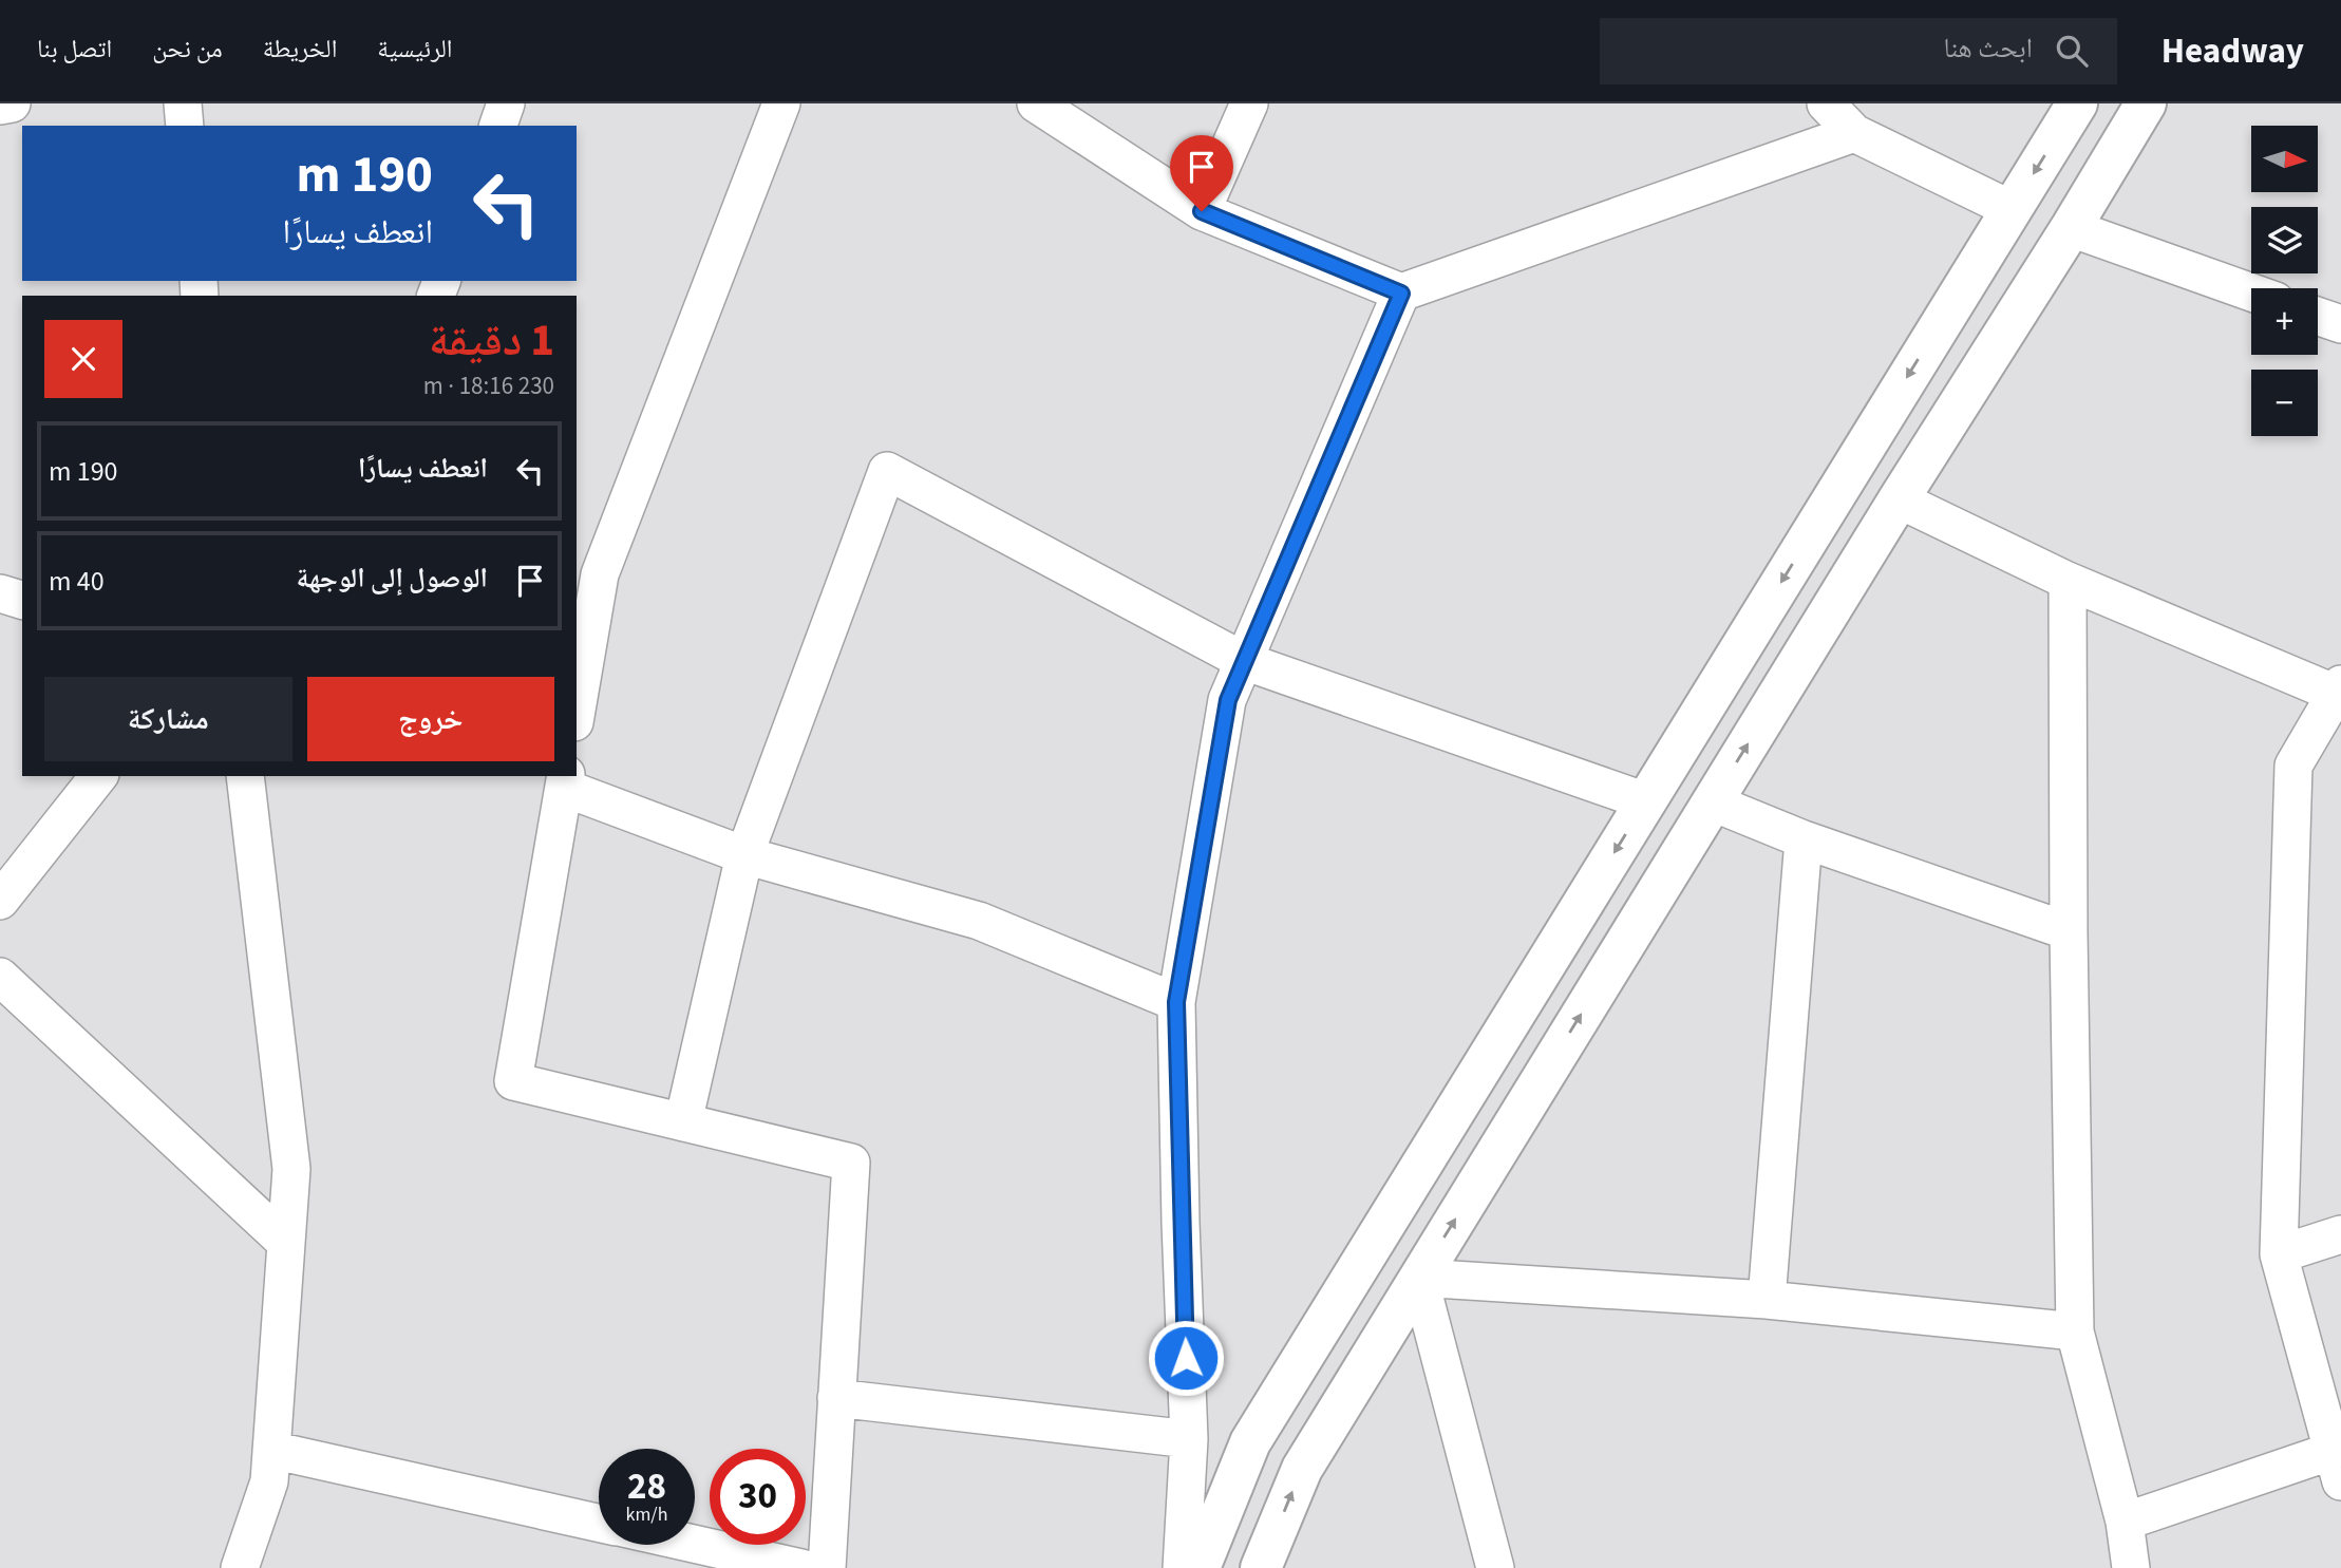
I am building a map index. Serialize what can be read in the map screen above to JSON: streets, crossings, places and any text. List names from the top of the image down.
{
  "north": "right",
  "page": {
    "header": "Headway",
    "search": "ابحث هنا",
    "nav": [
      "الرئيسية",
      "الخريطة",
      "من نحن",
      "اتصل بنا"
    ],
    "map_buttons": ["+", "−"],
    "turn": ["190 m", "انعطف يسارًا"],
    "heading": ["1 دقيقة", "230 m · 18:16"],
    "list": [
      {
        "name": "انعطف يسارًا",
        "value": "190 m"
      },
      {
        "name": "الوصول إلى الوجهة",
        "value": "40 m"
      }
    ],
    "buttons": ["خروج", "مشاركة"],
    "speed": "28 km/h",
    "limit": "30"
  }
}
